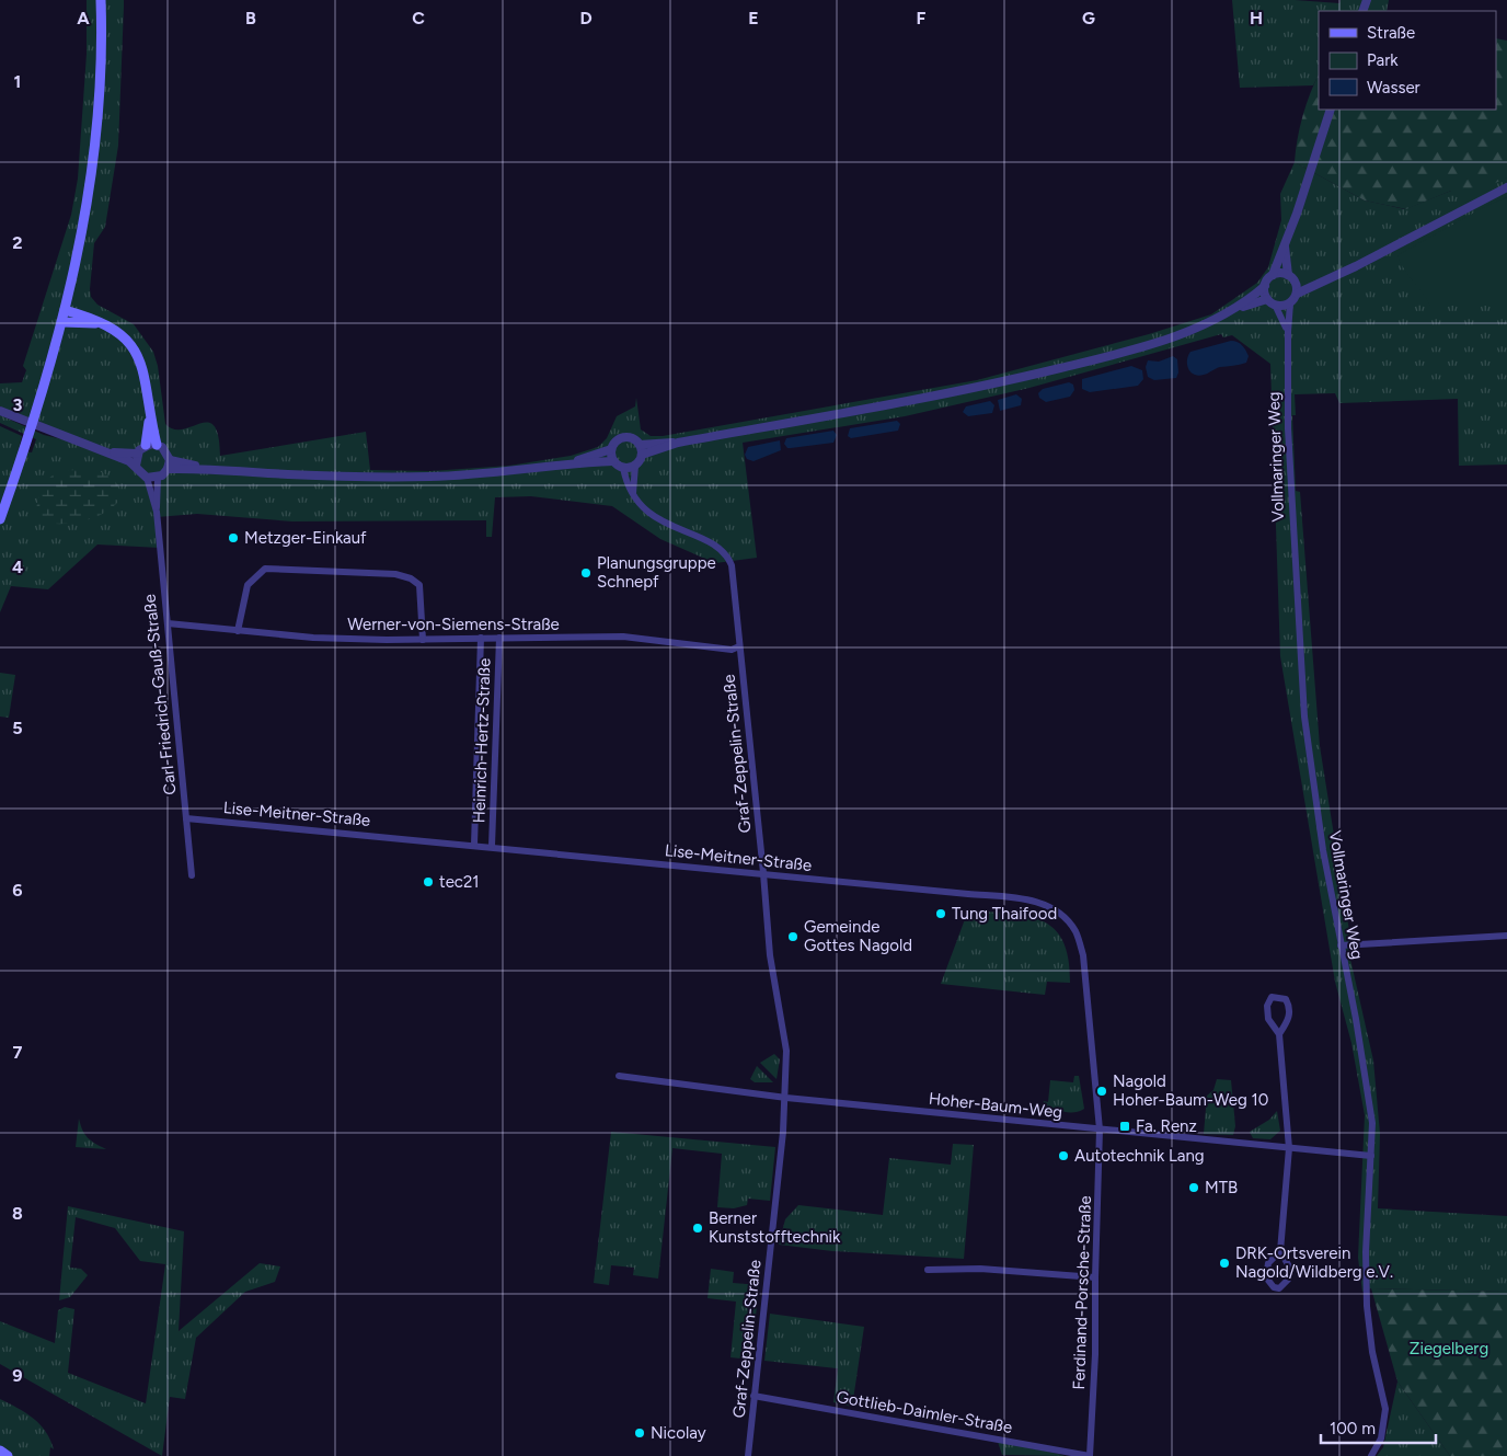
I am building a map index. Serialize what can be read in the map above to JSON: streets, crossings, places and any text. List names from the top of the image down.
{
  "streets": {
    "street": [
      "Vollmaringer Weg",
      "Werner-von-Siemens-Straße",
      "Carl-Friedrich-Gauß-Straße",
      "Heinrich-Hertz-Straße",
      "Graf-Zeppelin-Straße",
      "Lise-Meitner-Straße",
      "Hoher-Baum-Weg",
      "Ferdinand-Porsche-Straße",
      "Gottlieb-Daimler-Straße"
    ]
  },
  "crossings": [
    ["Vollmaringer Weg", "Hoher-Baum-Weg"],
    ["Werner-von-Siemens-Straße", "Carl-Friedrich-Gauß-Straße"],
    ["Werner-von-Siemens-Straße", "Heinrich-Hertz-Straße"],
    ["Werner-von-Siemens-Straße", "Graf-Zeppelin-Straße"],
    ["Carl-Friedrich-Gauß-Straße", "Lise-Meitner-Straße"],
    ["Heinrich-Hertz-Straße", "Lise-Meitner-Straße"],
    ["Graf-Zeppelin-Straße", "Lise-Meitner-Straße"],
    ["Graf-Zeppelin-Straße", "Hoher-Baum-Weg"],
    ["Graf-Zeppelin-Straße", "Gottlieb-Daimler-Straße"],
    ["Lise-Meitner-Straße", "Hoher-Baum-Weg"],
    ["Lise-Meitner-Straße", "Ferdinand-Porsche-Straße"],
    ["Hoher-Baum-Weg", "Ferdinand-Porsche-Straße"],
    ["Ferdinand-Porsche-Straße", "Gottlieb-Daimler-Straße"]
  ],
  "parks": ["Ziegelberg"],
  "places": {
    "other": [
      "Metzger-Einkauf",
      "Planungsgruppe Schnepf",
      "tec21",
      "Tung Thaifood",
      "Gemeinde Gottes Nagold",
      "Nagold Hoher-Baum-Weg 10",
      "Autotechnik Lang",
      "MTB",
      "Berner Kunststofftechnik",
      "DRK-Ortsverein Nagold/Wildberg e.V.",
      "Nicolay"
    ],
    "transit": ["Fa. Renz"]
  },
  "legend": ["Straße", "Park", "Wasser"],
  "scale_bar": "100 m",
  "grid": {
    "columns": [
      "A",
      "B",
      "C",
      "D",
      "E",
      "F",
      "G",
      "H"
    ],
    "rows": [
      "1",
      "2",
      "3",
      "4",
      "5",
      "6",
      "7",
      "8",
      "9"
    ]
  }
}
